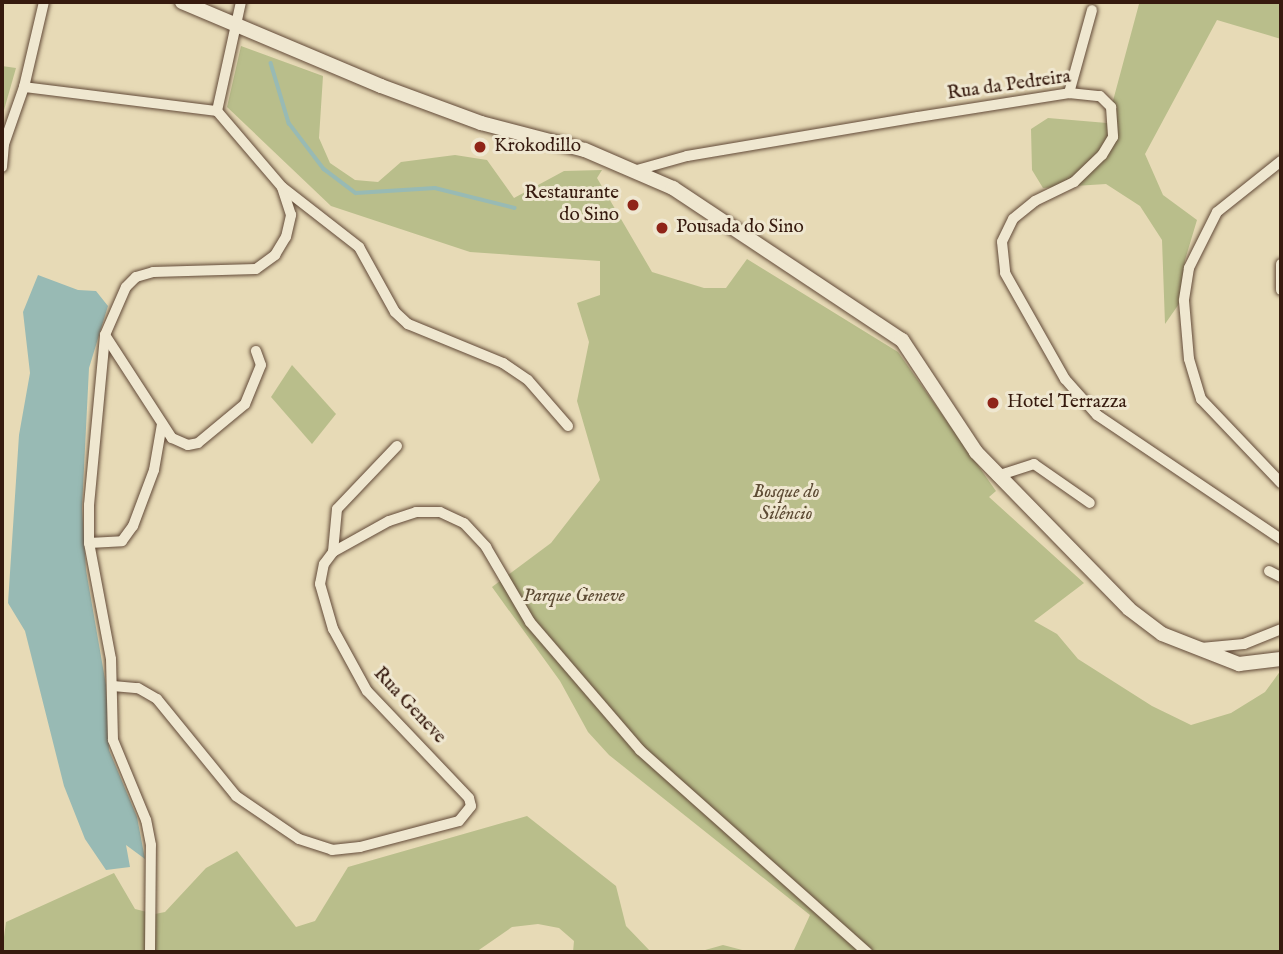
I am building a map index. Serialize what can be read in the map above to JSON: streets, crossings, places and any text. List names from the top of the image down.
{
  "streets": {
    "street": ["Rua da Pedreira", "Rua Geneve"]
  },
  "parks": ["Bosque do Silêncio", "Parque Geneve"],
  "places": [
    "Krokodillo",
    "Restaurante do Sino",
    "Pousada do Sino",
    "Hotel Terrazza"
  ]
}
